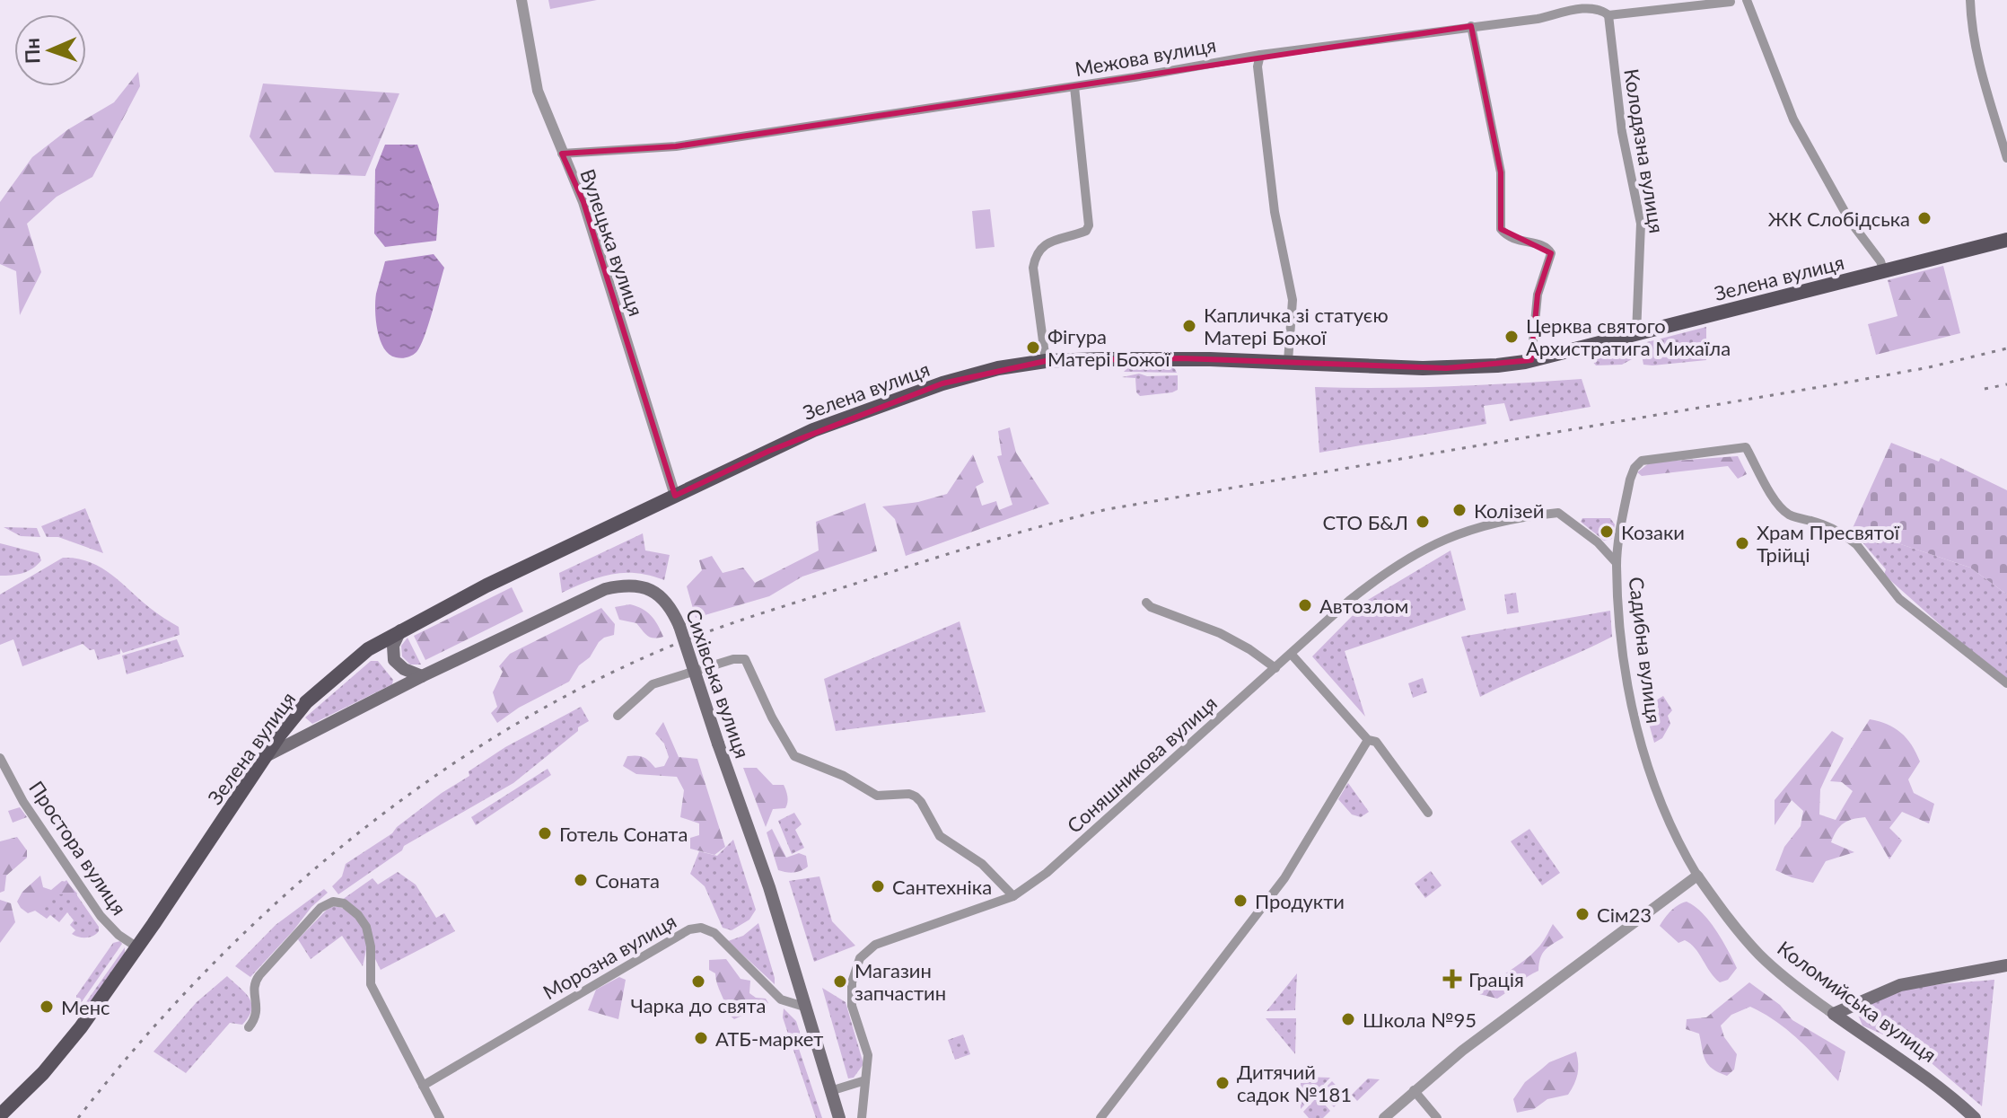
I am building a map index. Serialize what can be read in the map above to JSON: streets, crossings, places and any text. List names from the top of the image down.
{
  "streets": {
    "main road": ["Зелена вулиця", "Сихівська вулиця", "Коломийська вулиця"],
    "street": [
      "Межова вулиця",
      "Колодязна вулиця",
      "Вулецька вулиця",
      "Садибна вулиця",
      "Соняшникова вулиця",
      "Простора вулиця",
      "Морозна вулиця"
    ]
  },
  "crossings": [
    ["Межова вулиця", "Колодязна вулиця"],
    ["Межова вулиця", "Вулецька вулиця"],
    ["Колодязна вулиця", "Зелена вулиця"],
    ["Вулецька вулиця", "Зелена вулиця"],
    ["Зелена вулиця", "Сихівська вулиця"],
    ["Зелена вулиця", "Простора вулиця"],
    ["Садибна вулиця", "Соняшникова вулиця"],
    ["Садибна вулиця", "Коломийська вулиця"],
    ["Сихівська вулиця", "Морозна вулиця"]
  ],
  "places": {
    "other": [
      "ЖК Слобідська",
      "Капличка зі статуєю Матері Божої",
      "Церква святого Архистратига Михаїла",
      "Фігура Матері Божої",
      "Колізей",
      "СТО Б&Л",
      "Козаки",
      "Храм Пресвятої Трійці",
      "Автозлом",
      "Готель Соната",
      "Соната",
      "Сантехніка",
      "Продукти",
      "Сім23",
      "Чарка до свята",
      "Магазин запчастин",
      "Менс",
      "Школа №95",
      "АТБ-маркет",
      "Дитячий садок №181"
    ],
    "health": ["Грація"]
  },
  "north": "left"
}
